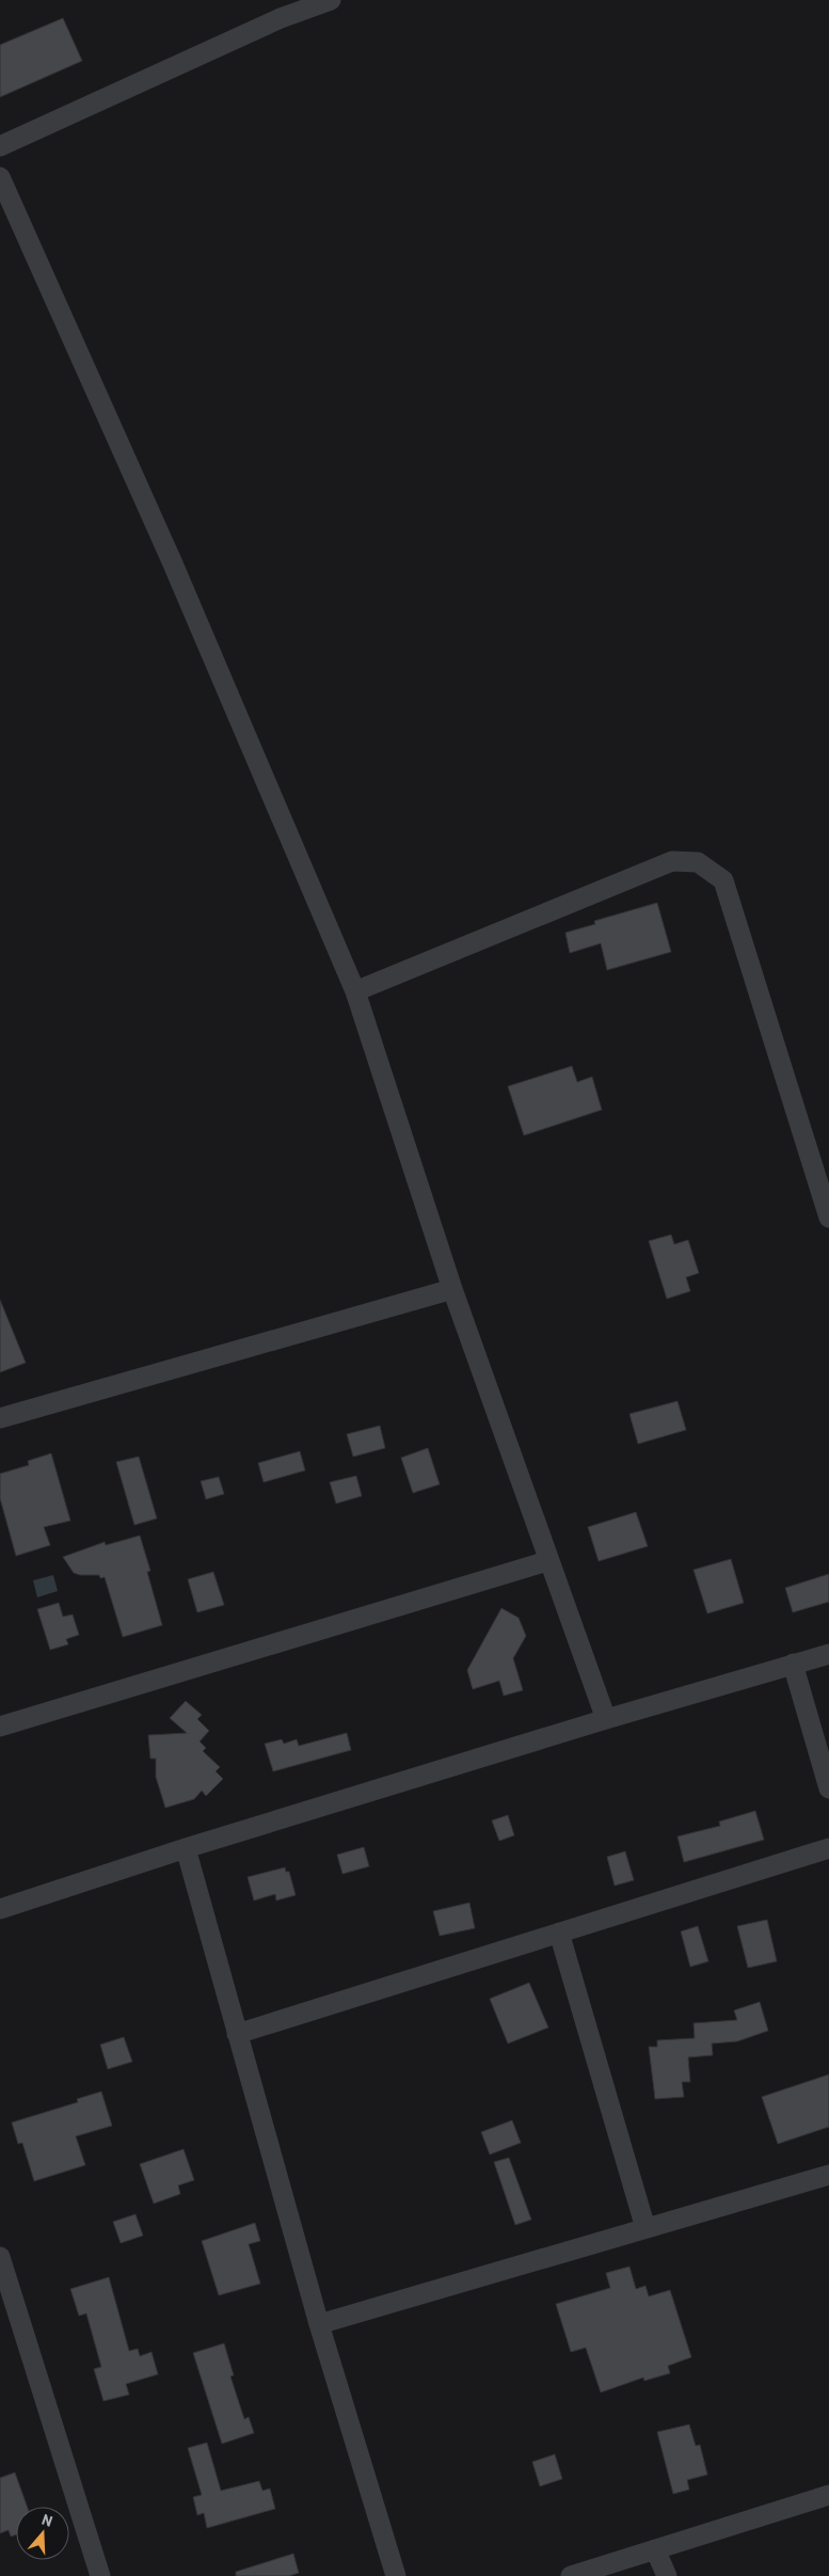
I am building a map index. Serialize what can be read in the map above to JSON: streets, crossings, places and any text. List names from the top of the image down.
{
  "north": "top"
}
